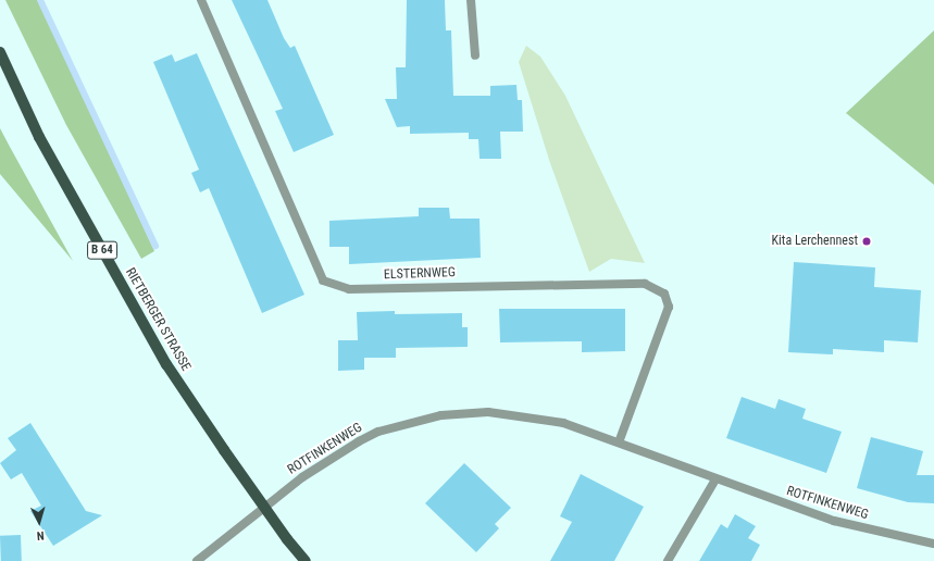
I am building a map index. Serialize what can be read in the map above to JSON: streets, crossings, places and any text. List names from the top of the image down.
{
  "streets": {
    "main road": ["B 64", "RIETBERGER STRASSE"],
    "street": ["ELSTERNWEG", "ROTFINKENWEG"]
  },
  "crossings": [
    ["ELSTERNWEG", "ROTFINKENWEG"]
  ],
  "places": ["Kita Lerchennest"],
  "north": "bottom"
}
